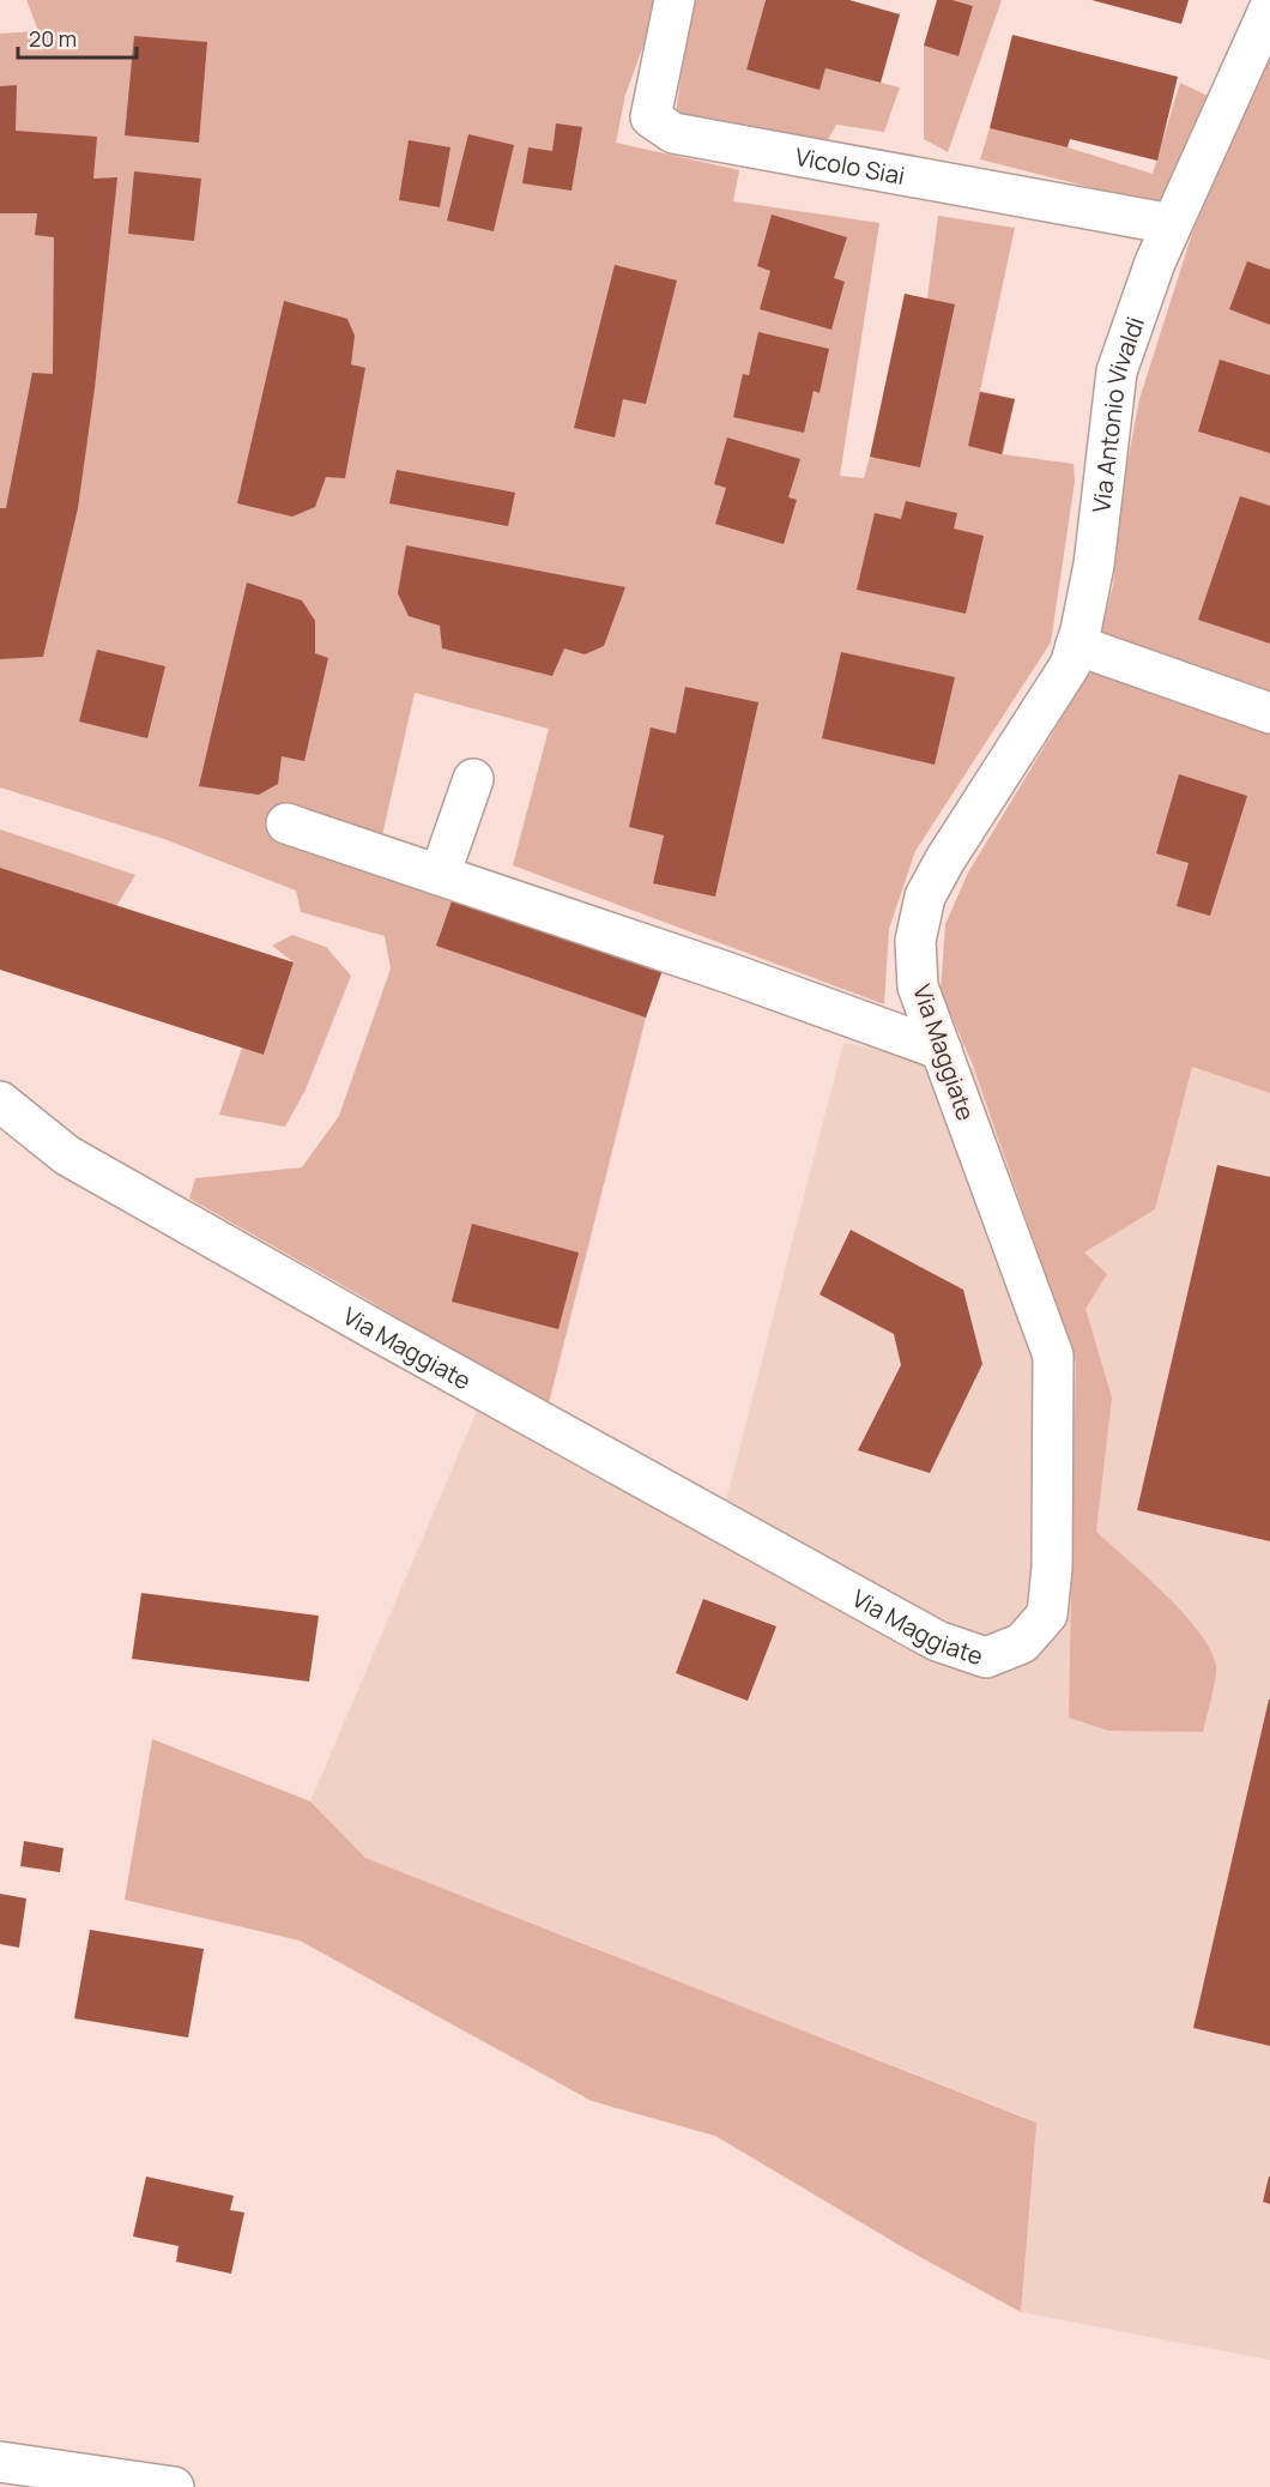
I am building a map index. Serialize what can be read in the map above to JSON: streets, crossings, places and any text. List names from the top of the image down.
{
  "streets": {
    "street": ["Vicolo Siai", "Via Antonio Vivaldi", "Via Maggiate"]
  },
  "crossings": [
    ["Vicolo Siai", "Via Antonio Vivaldi"],
    ["Via Antonio Vivaldi", "Via Maggiate"]
  ],
  "scale_bar": "20 m"
}
